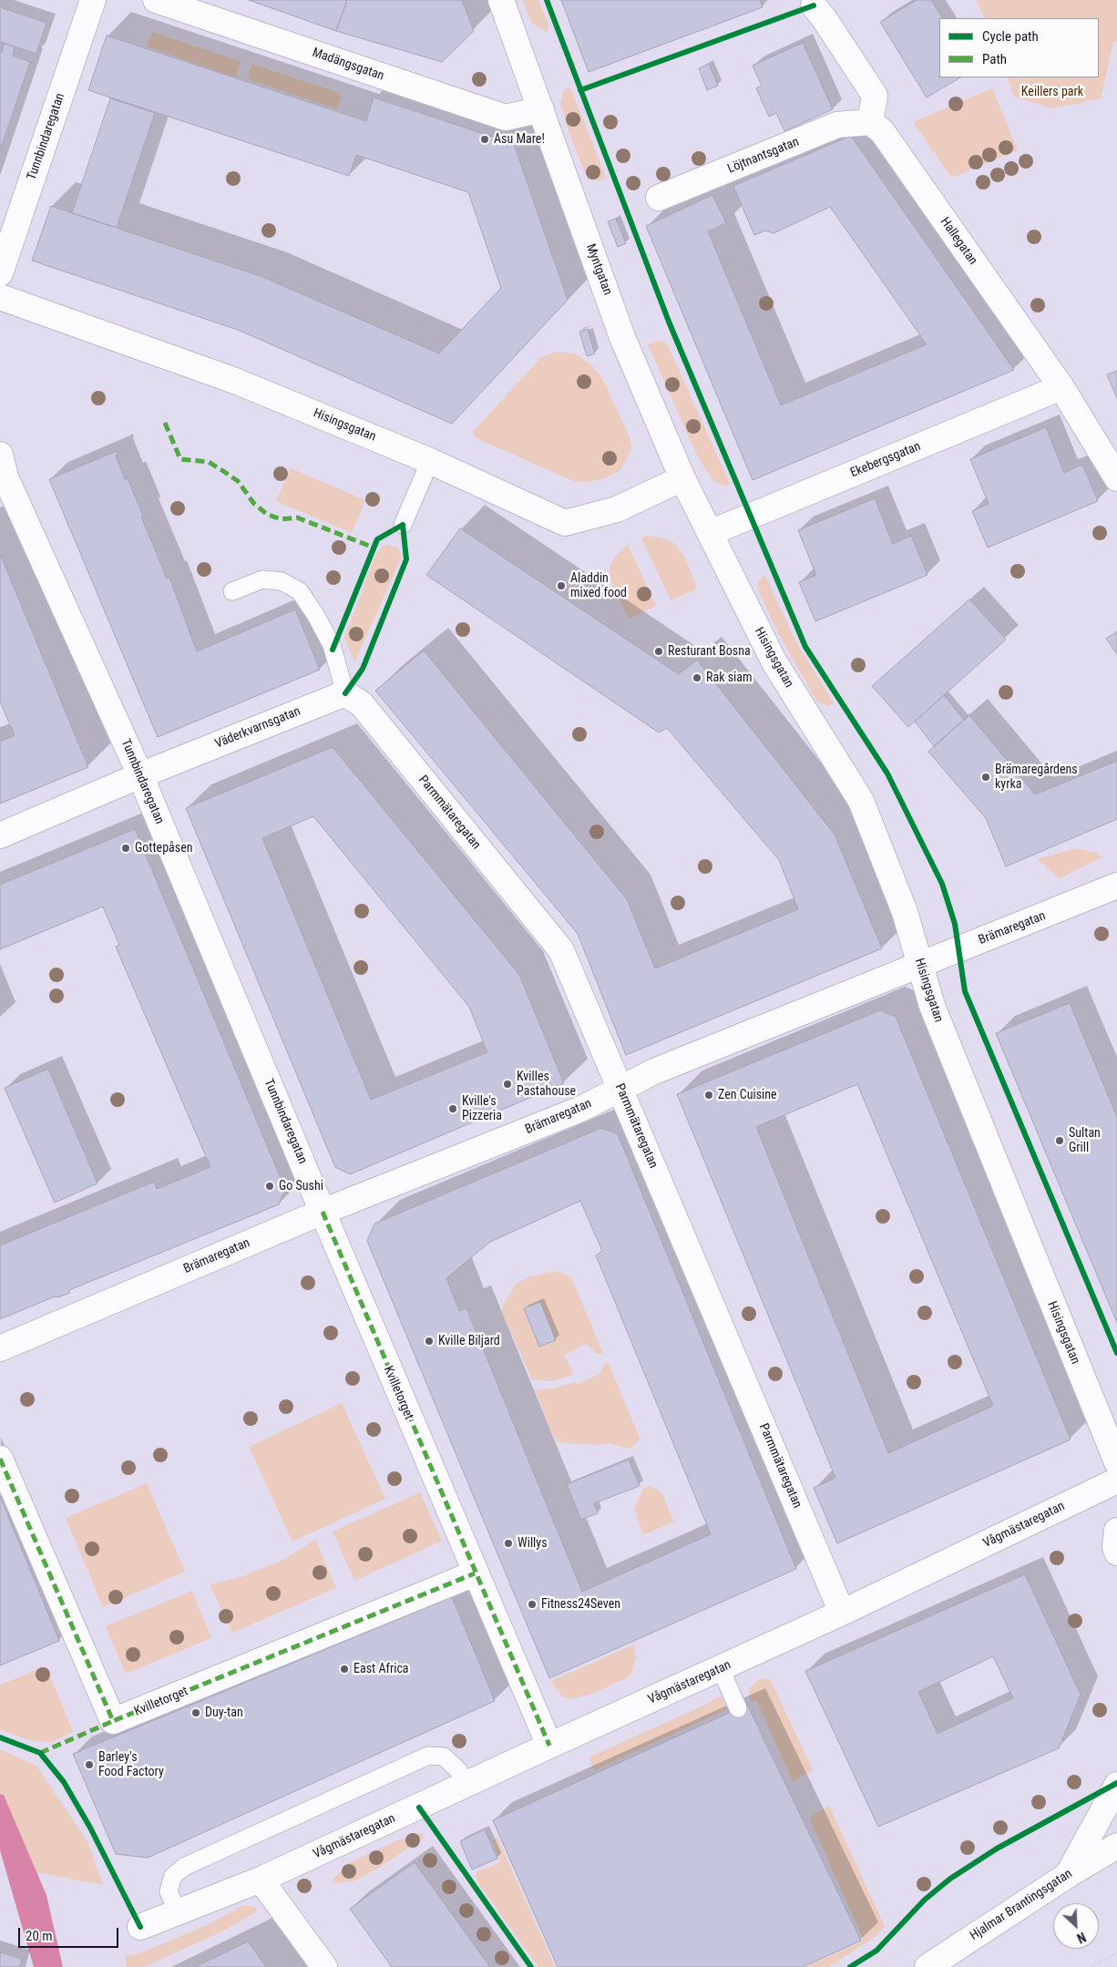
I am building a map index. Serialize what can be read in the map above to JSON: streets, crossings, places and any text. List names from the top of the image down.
{
  "streets": {
    "street": [
      "Madängsgatan",
      "Tunnbindaregatan",
      "Löjtnantsgatan",
      "Hallegatan",
      "Myntgatan",
      "Hisingsgatan",
      "Ekebergsgatan",
      "Väderkvarnsgatan",
      "Parmmätaregatan",
      "Brämaregatan",
      "Kvilletorget",
      "Vågmästaregatan",
      "Hjalmar Brantingsgatan"
    ]
  },
  "crossings": [
    ["Madängsgatan", "Myntgatan"],
    ["Tunnbindaregatan", "Väderkvarnsgatan"],
    ["Tunnbindaregatan", "Brämaregatan"],
    ["Tunnbindaregatan", "Kvilletorget"],
    ["Löjtnantsgatan", "Hallegatan"],
    ["Hallegatan", "Ekebergsgatan"],
    ["Myntgatan", "Hisingsgatan"],
    ["Myntgatan", "Ekebergsgatan"],
    ["Hisingsgatan", "Ekebergsgatan"],
    ["Hisingsgatan", "Brämaregatan"],
    ["Väderkvarnsgatan", "Parmmätaregatan"],
    ["Parmmätaregatan", "Brämaregatan"],
    ["Parmmätaregatan", "Vågmästaregatan"],
    ["Brämaregatan", "Kvilletorget"],
    ["Kvilletorget", "Vågmästaregatan"]
  ],
  "parks": ["Keillers park"],
  "places": [
    "Asu Mare!",
    "Aladdin mixed food",
    "Resturant Bosna",
    "Rak siam",
    "Brämaregårdens kyrka",
    "Gottepåsen",
    "Kvilles Pastahouse",
    "Zen Cuisine",
    "Kville's Pizzeria",
    "Sultan Grill",
    "Go Sushi",
    "Kville Biljard",
    "Willys",
    "Fitness24Seven",
    "East Africa",
    "Duy-tan",
    "Barley's Food Factory"
  ],
  "legend": ["Cycle path", "Path"],
  "scale_bar": "20 m",
  "north": "bottom right"
}
